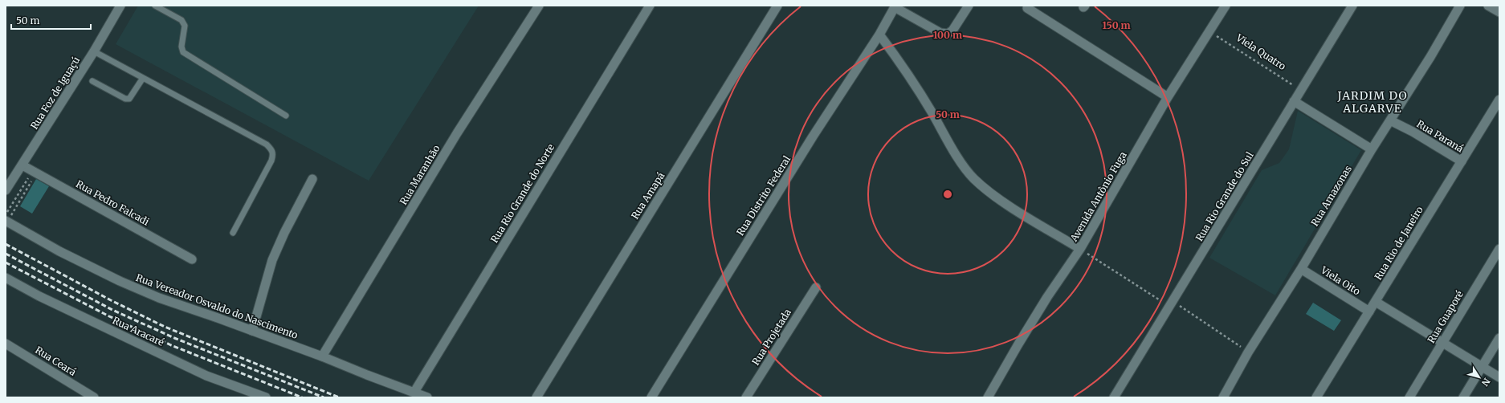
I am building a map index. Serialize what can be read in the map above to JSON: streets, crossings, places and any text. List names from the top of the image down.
{
  "streets": {
    "street": [
      "Rua Foz de Iguaçú",
      "Rua Paraná",
      "Rua Maranhão",
      "Rua Rio Grande do Norte",
      "Rua Amapá",
      "Rua Distrito Federal",
      "Rua Amazonas",
      "Avenida Antônio Fuga",
      "Rua Rio Grande do Sul",
      "Rua Pedro Falcadi",
      "Rua Rio de Janeiro",
      "Viela Oito",
      "Rua Vereador Osvaldo do Nascimento",
      "Rua Guaporé",
      "Rua Aracaré",
      "Rua Projetada",
      "Rua Ceará"
    ],
    "path": ["Viela Quatro"]
  },
  "crossings": [
    ["Viela Quatro", "Avenida Antônio Fuga"],
    ["Viela Quatro", "Rua Rio Grande do Sul"],
    ["Rua Foz de Iguaçú", "Rua Pedro Falcadi"],
    ["Rua Paraná", "Rua Amazonas"],
    ["Rua Paraná", "Rua Rio de Janeiro"],
    ["Rua Maranhão", "Rua Vereador Osvaldo do Nascimento"],
    ["Rua Rio Grande do Norte", "Rua Vereador Osvaldo do Nascimento"],
    ["Rua Amazonas", "Viela Oito"],
    ["Rua Rio de Janeiro", "Viela Oito"]
  ],
  "districts": ["JARDIM DO ALGARVE"],
  "scale_bar": "50 m",
  "north": "bottom right",
  "rings": ["150 m", "100 m", "50 m"]
}
